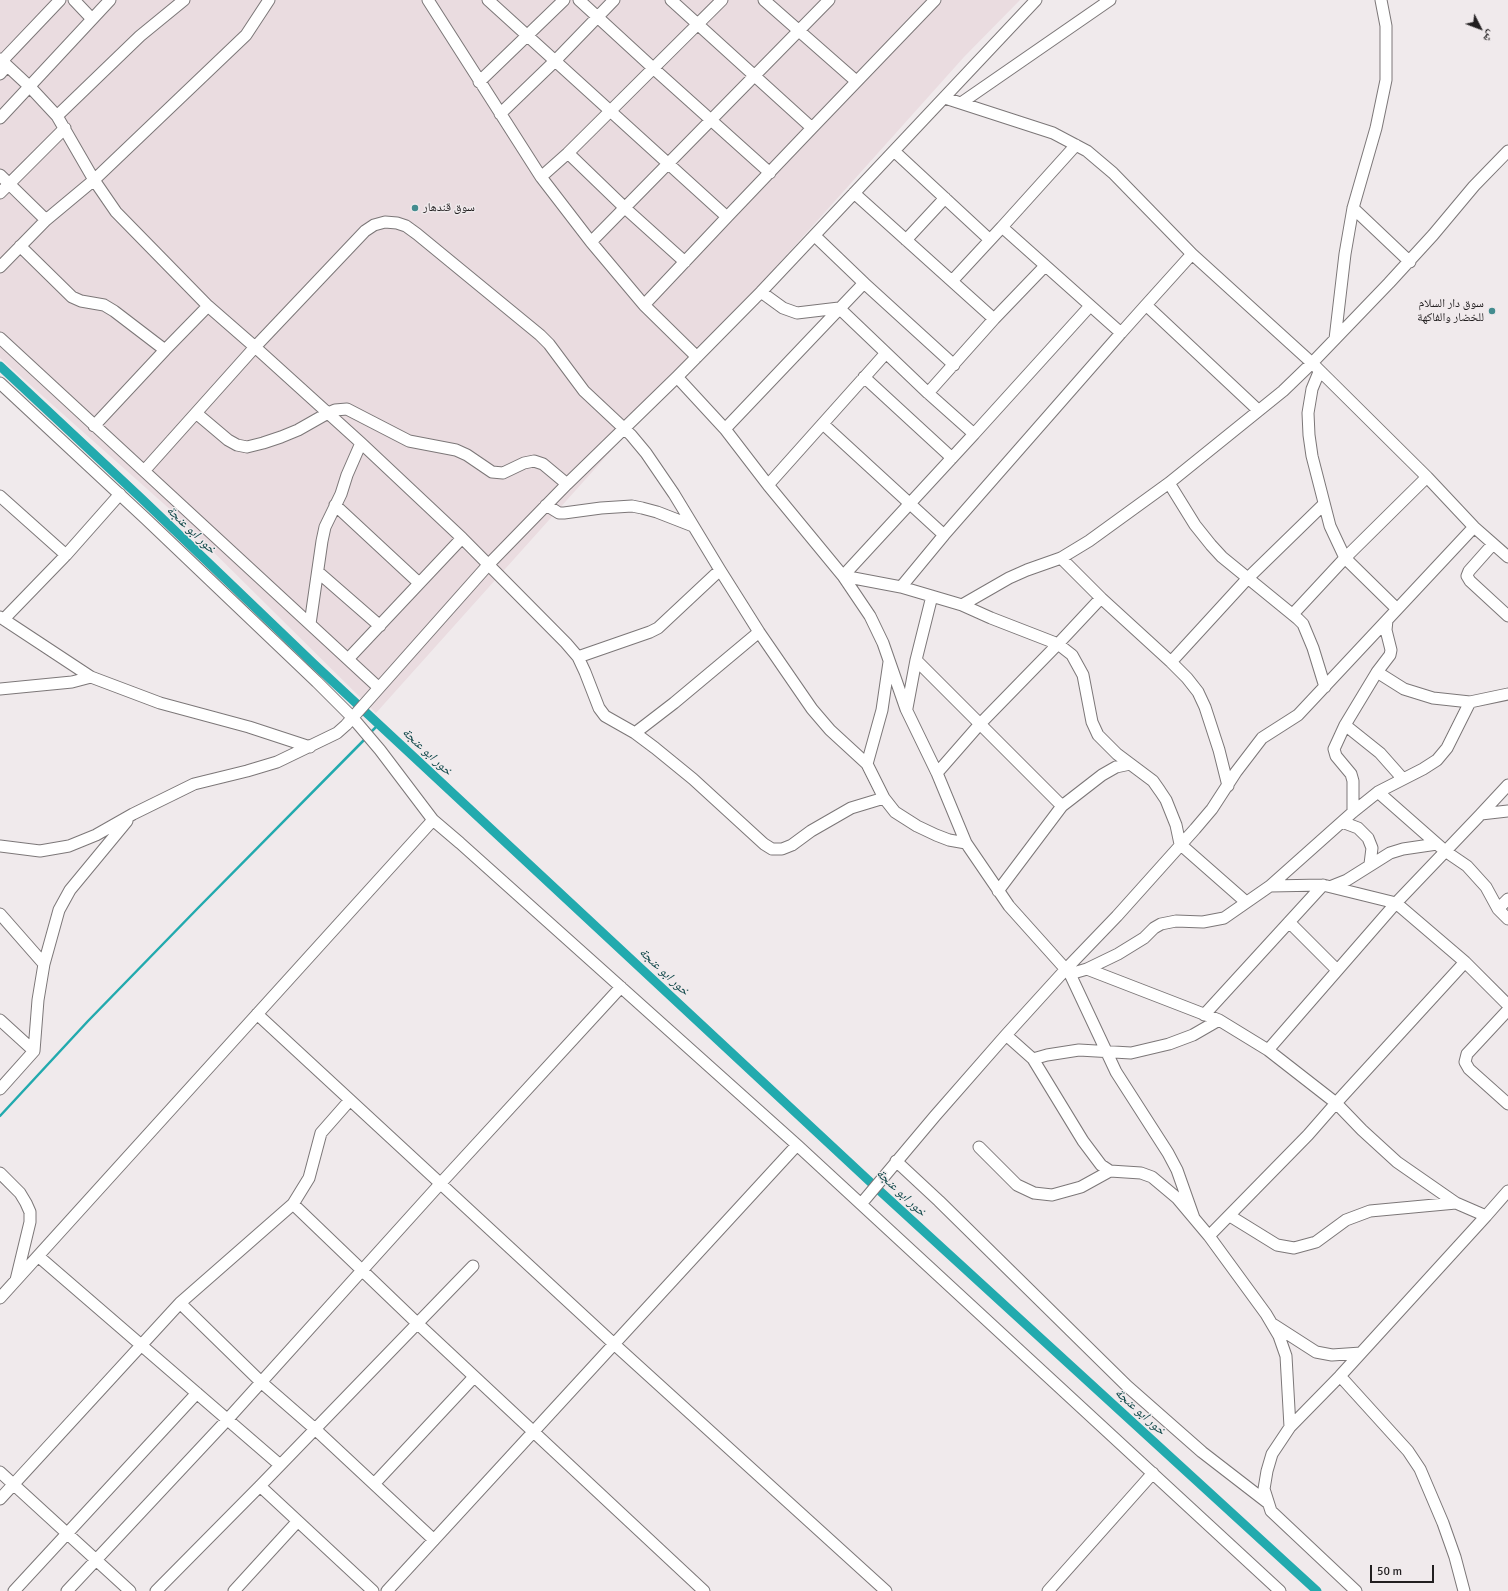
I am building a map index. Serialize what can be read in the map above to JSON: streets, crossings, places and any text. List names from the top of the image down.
{
  "water": ["خور ابو عنجة"],
  "places": ["سوق قندهار", "سوق دار السلام للخضار والفاكهة"],
  "scale_bar": "50 m",
  "north": "bottom right"
}
